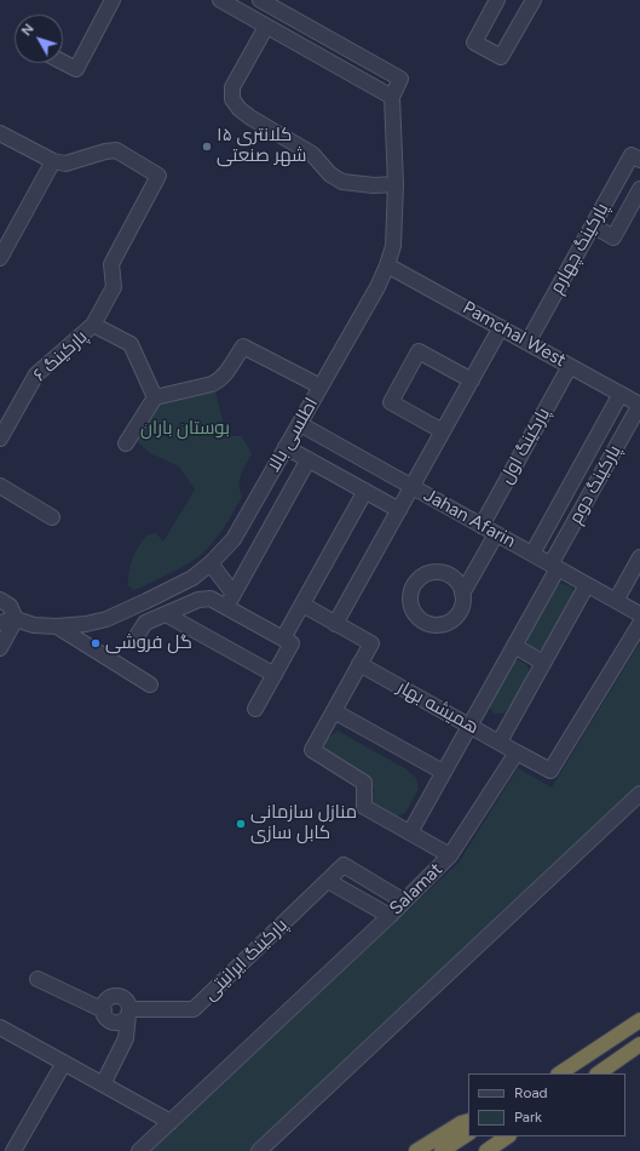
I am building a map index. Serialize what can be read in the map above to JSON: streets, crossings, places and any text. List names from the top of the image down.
{
  "streets": {
    "street": [
      "پارکینگ چهارم",
      "Pamchal West",
      "پارکینگ ۶",
      "اطلسی بالا",
      "پارکینگ اول",
      "پارکینگ دوم",
      "Jahan Afarin",
      "همیشه بهار",
      "Salamat",
      "پارکینگ ایرانیتی"
    ]
  },
  "crossings": [
    ["پارکینگ چهارم", "Pamchal West"],
    ["Pamchal West", "اطلسی بالا"],
    ["Pamchal West", "پارکینگ اول"],
    ["Pamchal West", "پارکینگ دوم"],
    ["اطلسی بالا", "Jahan Afarin"],
    ["پارکینگ اول", "Jahan Afarin"],
    ["پارکینگ دوم", "Jahan Afarin"],
    ["پارکینگ دوم", "همیشه بهار"],
    ["همیشه بهار", "Salamat"],
    ["Salamat", "پارکینگ ایرانیتی"]
  ],
  "parks": ["بوستان باران"],
  "places": ["کلانتری ۱۵ شهر صنعتی", "گل فروشی", "منازل سازمانی کابل سازی"],
  "legend": ["Road", "Park"],
  "north": "top left"
}
